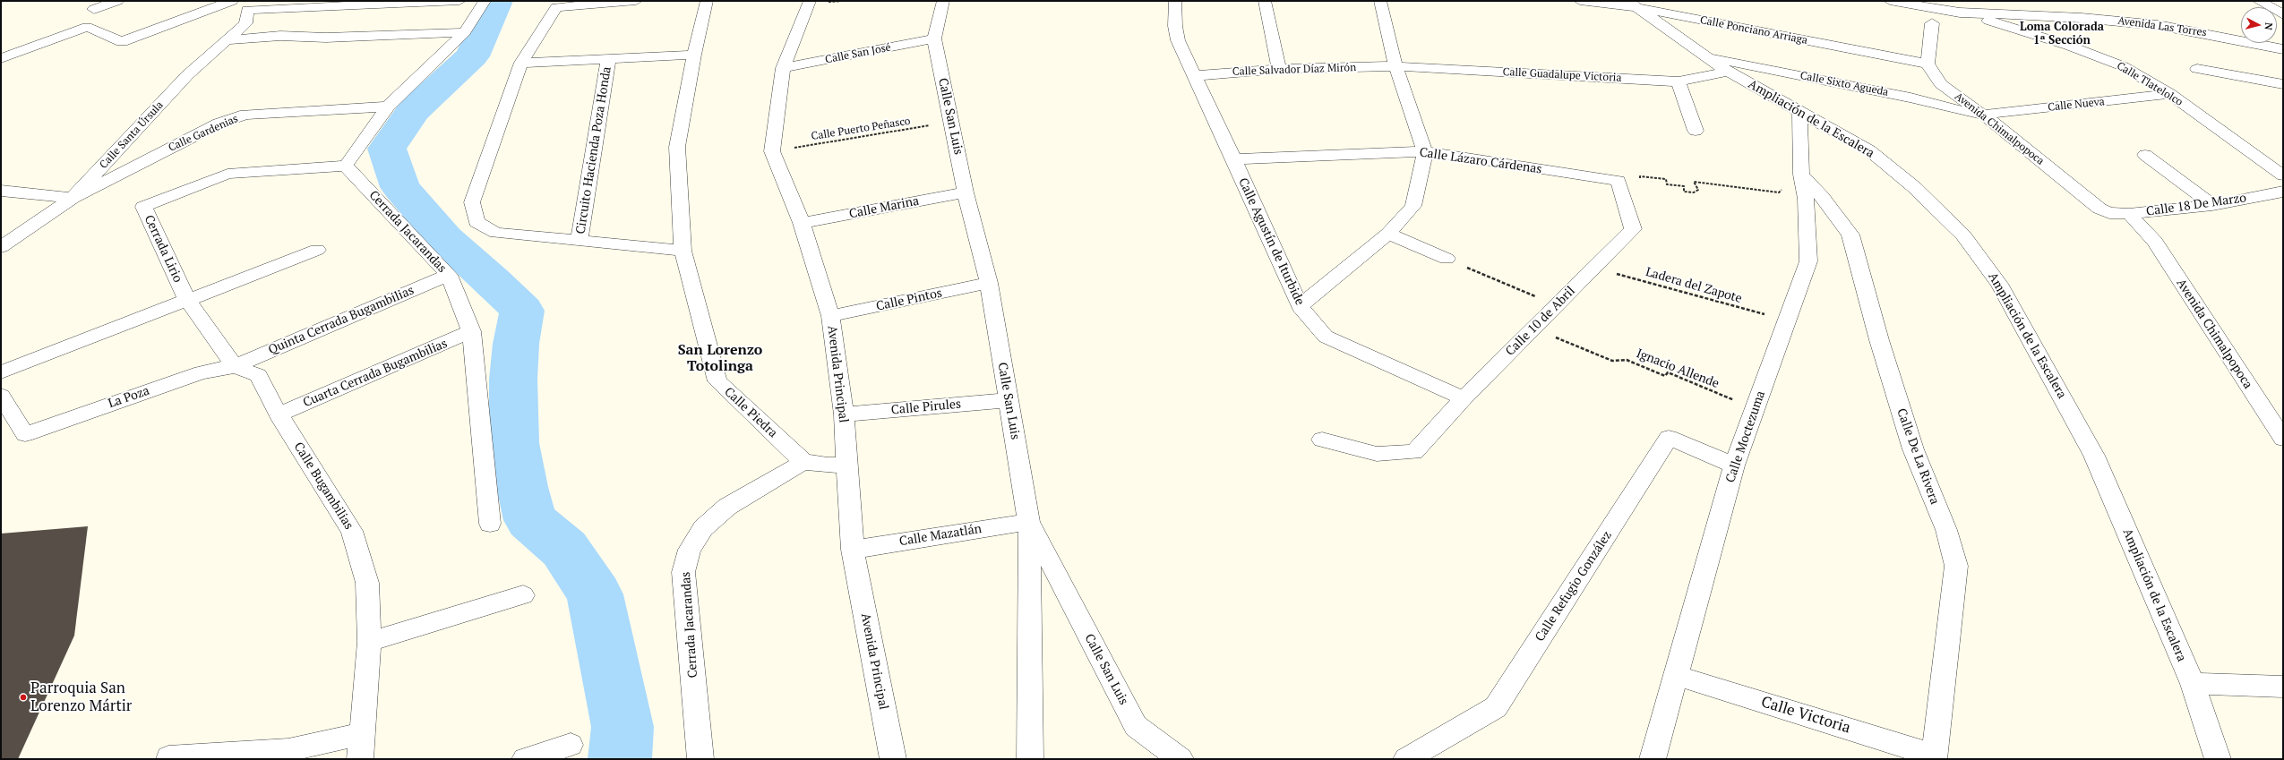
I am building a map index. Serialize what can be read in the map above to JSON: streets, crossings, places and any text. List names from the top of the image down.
{
  "streets": {
    "street": [
      "Avenida Las Torres",
      "Calle Ponciano Arriaga",
      "Calle San José",
      "Calle Salvador Díaz Mirón",
      "Calle Guadalupe Victoria",
      "Calle Sixto Agueda",
      "Calle Tlatelolco",
      "Calle Nueva",
      "Calle San Luis",
      "Ampliación de la Escalera",
      "Avenida Chimalpopoca",
      "Calle Gardenias",
      "Calle Santa Úrsula",
      "Circuito Hacienda Poza Honda",
      "Calle Lázaro Cárdenas",
      "Calle 18 De Marzo",
      "Calle Marina",
      "Cerrada Jacarandas",
      "Calle Agustín de Iturbide",
      "Cerrada Lirio",
      "Calle Pintos",
      "Quinta Cerrada Bugambilias",
      "Calle 10 de Abril",
      "Cuarta Cerrada Bugambilias",
      "Avenida Principal",
      "La Poza",
      "Calle Pirules",
      "Calle Piedra",
      "Calle Moctezuma",
      "Calle De La Rivera",
      "Calle Bugambilias",
      "Calle Mazatlán",
      "Calle Refugio González",
      "Calle Victoria"
    ],
    "path": ["Calle Puerto Peñasco", "Ladera del Zapote", "Ignacio Allende"]
  },
  "crossings": [
    ["Avenida Las Torres", "Calle Tlatelolco"],
    ["Calle Ponciano Arriaga", "Ampliación de la Escalera"],
    ["Calle Ponciano Arriaga", "Avenida Chimalpopoca"],
    ["Calle San José", "Calle San Luis"],
    ["Calle San José", "Avenida Principal"],
    ["Calle Salvador Díaz Mirón", "Calle Guadalupe Victoria"],
    ["Calle Salvador Díaz Mirón", "Calle Agustín de Iturbide"],
    ["Calle Guadalupe Victoria", "Ampliación de la Escalera"],
    ["Calle Sixto Agueda", "Calle Nueva"],
    ["Calle Sixto Agueda", "Ampliación de la Escalera"],
    ["Calle Sixto Agueda", "Avenida Chimalpopoca"],
    ["Calle Tlatelolco", "Calle Nueva"],
    ["Calle Nueva", "Avenida Chimalpopoca"],
    ["Calle San Luis", "Calle Puerto Peñasco"],
    ["Calle San Luis", "Calle Marina"],
    ["Calle San Luis", "Calle Pintos"],
    ["Calle San Luis", "Calle Pirules"],
    ["Calle San Luis", "Calle Mazatlán"],
    ["Ampliación de la Escalera", "Calle Moctezuma"],
    ["Calle Puerto Peñasco", "Avenida Principal"],
    ["Avenida Chimalpopoca", "Calle 18 De Marzo"],
    ["Calle Gardenias", "Calle Santa Úrsula"],
    ["Calle Lázaro Cárdenas", "Calle Agustín de Iturbide"],
    ["Calle Lázaro Cárdenas", "Calle 10 de Abril"],
    ["Calle Marina", "Avenida Principal"],
    ["Cerrada Jacarandas", "Cerrada Lirio"],
    ["Cerrada Jacarandas", "Quinta Cerrada Bugambilias"],
    ["Cerrada Jacarandas", "Cuarta Cerrada Bugambilias"],
    ["Cerrada Jacarandas", "Calle Piedra"],
    ["Calle Agustín de Iturbide", "Calle 10 de Abril"],
    ["Cerrada Lirio", "Quinta Cerrada Bugambilias"],
    ["Cerrada Lirio", "La Poza"],
    ["Cerrada Lirio", "Calle Bugambilias"],
    ["Ladera del Zapote", "Calle 10 de Abril"],
    ["Ladera del Zapote", "Calle Moctezuma"],
    ["Calle Pintos", "Avenida Principal"],
    ["Quinta Cerrada Bugambilias", "La Poza"],
    ["Quinta Cerrada Bugambilias", "Calle Bugambilias"],
    ["Calle 10 de Abril", "Ignacio Allende"],
    ["Ignacio Allende", "Calle Moctezuma"],
    ["Cuarta Cerrada Bugambilias", "Calle Bugambilias"],
    ["Avenida Principal", "Calle Pirules"],
    ["Avenida Principal", "Calle Mazatlán"],
    ["La Poza", "Calle Bugambilias"],
    ["Calle Moctezuma", "Calle De La Rivera"],
    ["Calle Moctezuma", "Calle Refugio González"],
    ["Calle Moctezuma", "Calle Victoria"],
    ["Calle De La Rivera", "Calle Victoria"]
  ],
  "districts": ["Loma Colorada 1ª Sección", "San Lorenzo Totolinga"],
  "places": ["Parroquia San Lorenzo Mártir"],
  "north": "right"
}
